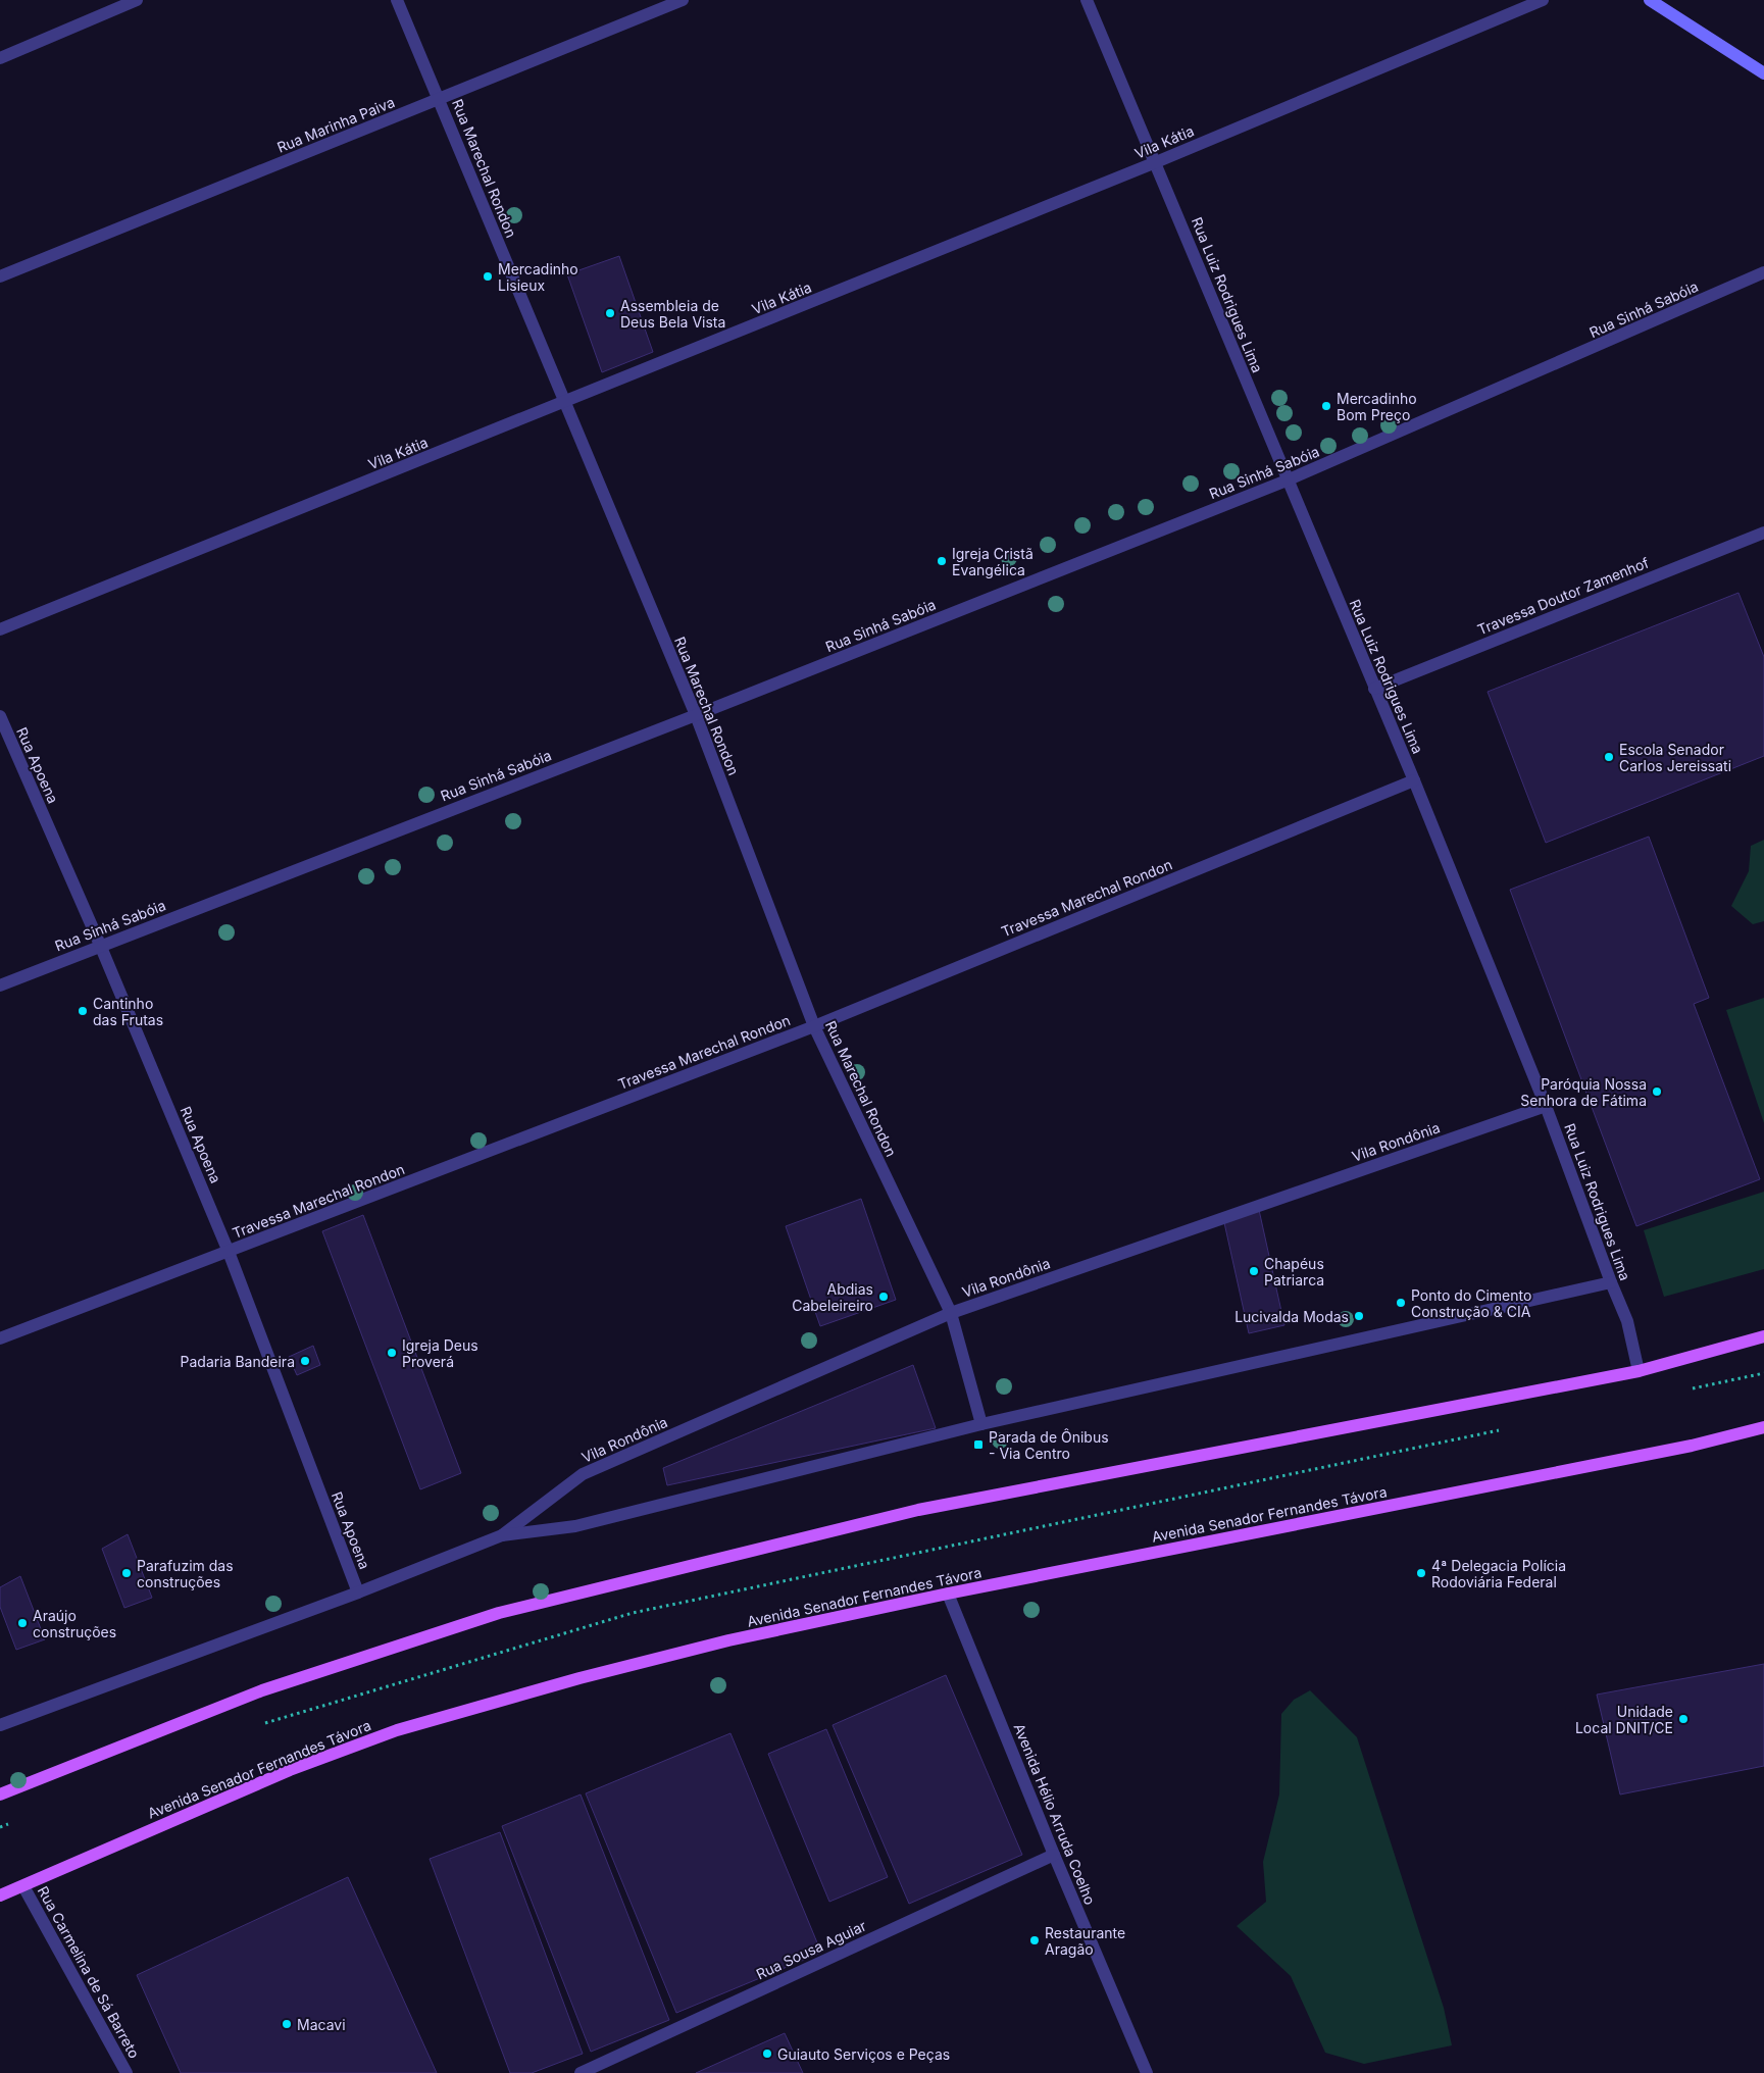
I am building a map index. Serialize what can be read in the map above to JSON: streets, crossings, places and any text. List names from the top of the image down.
{
  "streets": {
    "main road": ["Avenida Senador Fernandes Távora"],
    "street": [
      "Rua Marinha Paiva",
      "Vila Kátia",
      "Rua Marechal Rondon",
      "Rua Luiz Rodrigues Lima",
      "Rua Sinhá Sabóia",
      "Travessa Doutor Zamenhof",
      "Rua Apoena",
      "Travessa Marechal Rondon",
      "Vila Rondônia",
      "Avenida Hélio Arruda Coelho",
      "Rua Sousa Aguiar",
      "Rua Carmelina de Sá Barreto"
    ]
  },
  "crossings": [
    ["Rua Marinha Paiva", "Rua Marechal Rondon"],
    ["Vila Kátia", "Rua Marechal Rondon"],
    ["Vila Kátia", "Rua Luiz Rodrigues Lima"],
    ["Rua Marechal Rondon", "Rua Sinhá Sabóia"],
    ["Rua Marechal Rondon", "Travessa Marechal Rondon"],
    ["Rua Marechal Rondon", "Vila Rondônia"],
    ["Rua Luiz Rodrigues Lima", "Rua Sinhá Sabóia"],
    ["Rua Luiz Rodrigues Lima", "Travessa Doutor Zamenhof"],
    ["Rua Luiz Rodrigues Lima", "Travessa Marechal Rondon"],
    ["Rua Luiz Rodrigues Lima", "Vila Rondônia"],
    ["Rua Sinhá Sabóia", "Rua Apoena"],
    ["Rua Apoena", "Travessa Marechal Rondon"],
    ["Avenida Senador Fernandes Távora", "Avenida Hélio Arruda Coelho"],
    ["Avenida Senador Fernandes Távora", "Rua Carmelina de Sá Barreto"],
    ["Avenida Hélio Arruda Coelho", "Rua Sousa Aguiar"]
  ],
  "places": {
    "other": [
      "Mercadinho Lisieux",
      "Assembleia de Deus Bela Vista",
      "Mercadinho Bom Preço",
      "Igreja Cristã Evangélica",
      "Escola Senador Carlos Jereissati",
      "Cantinho das Frutas",
      "Paróquia Nossa Senhora de Fátima",
      "Chapéus Patriarca",
      "Abdias Cabeleireiro",
      "Ponto do Cimento Construção & CIA",
      "Lucivalda Modas",
      "Igreja Deus Proverá",
      "Padaria Bandeira",
      "Parafuzim das construções",
      "4ª Delegacia Polícia Rodoviária Federal",
      "Araújo construções",
      "Unidade Local DNIT/CE",
      "Restaurante Aragão",
      "Macavi",
      "Guiauto Serviços e Peças"
    ],
    "transit": ["Parada de Ônibus - Via Centro"]
  }
}
